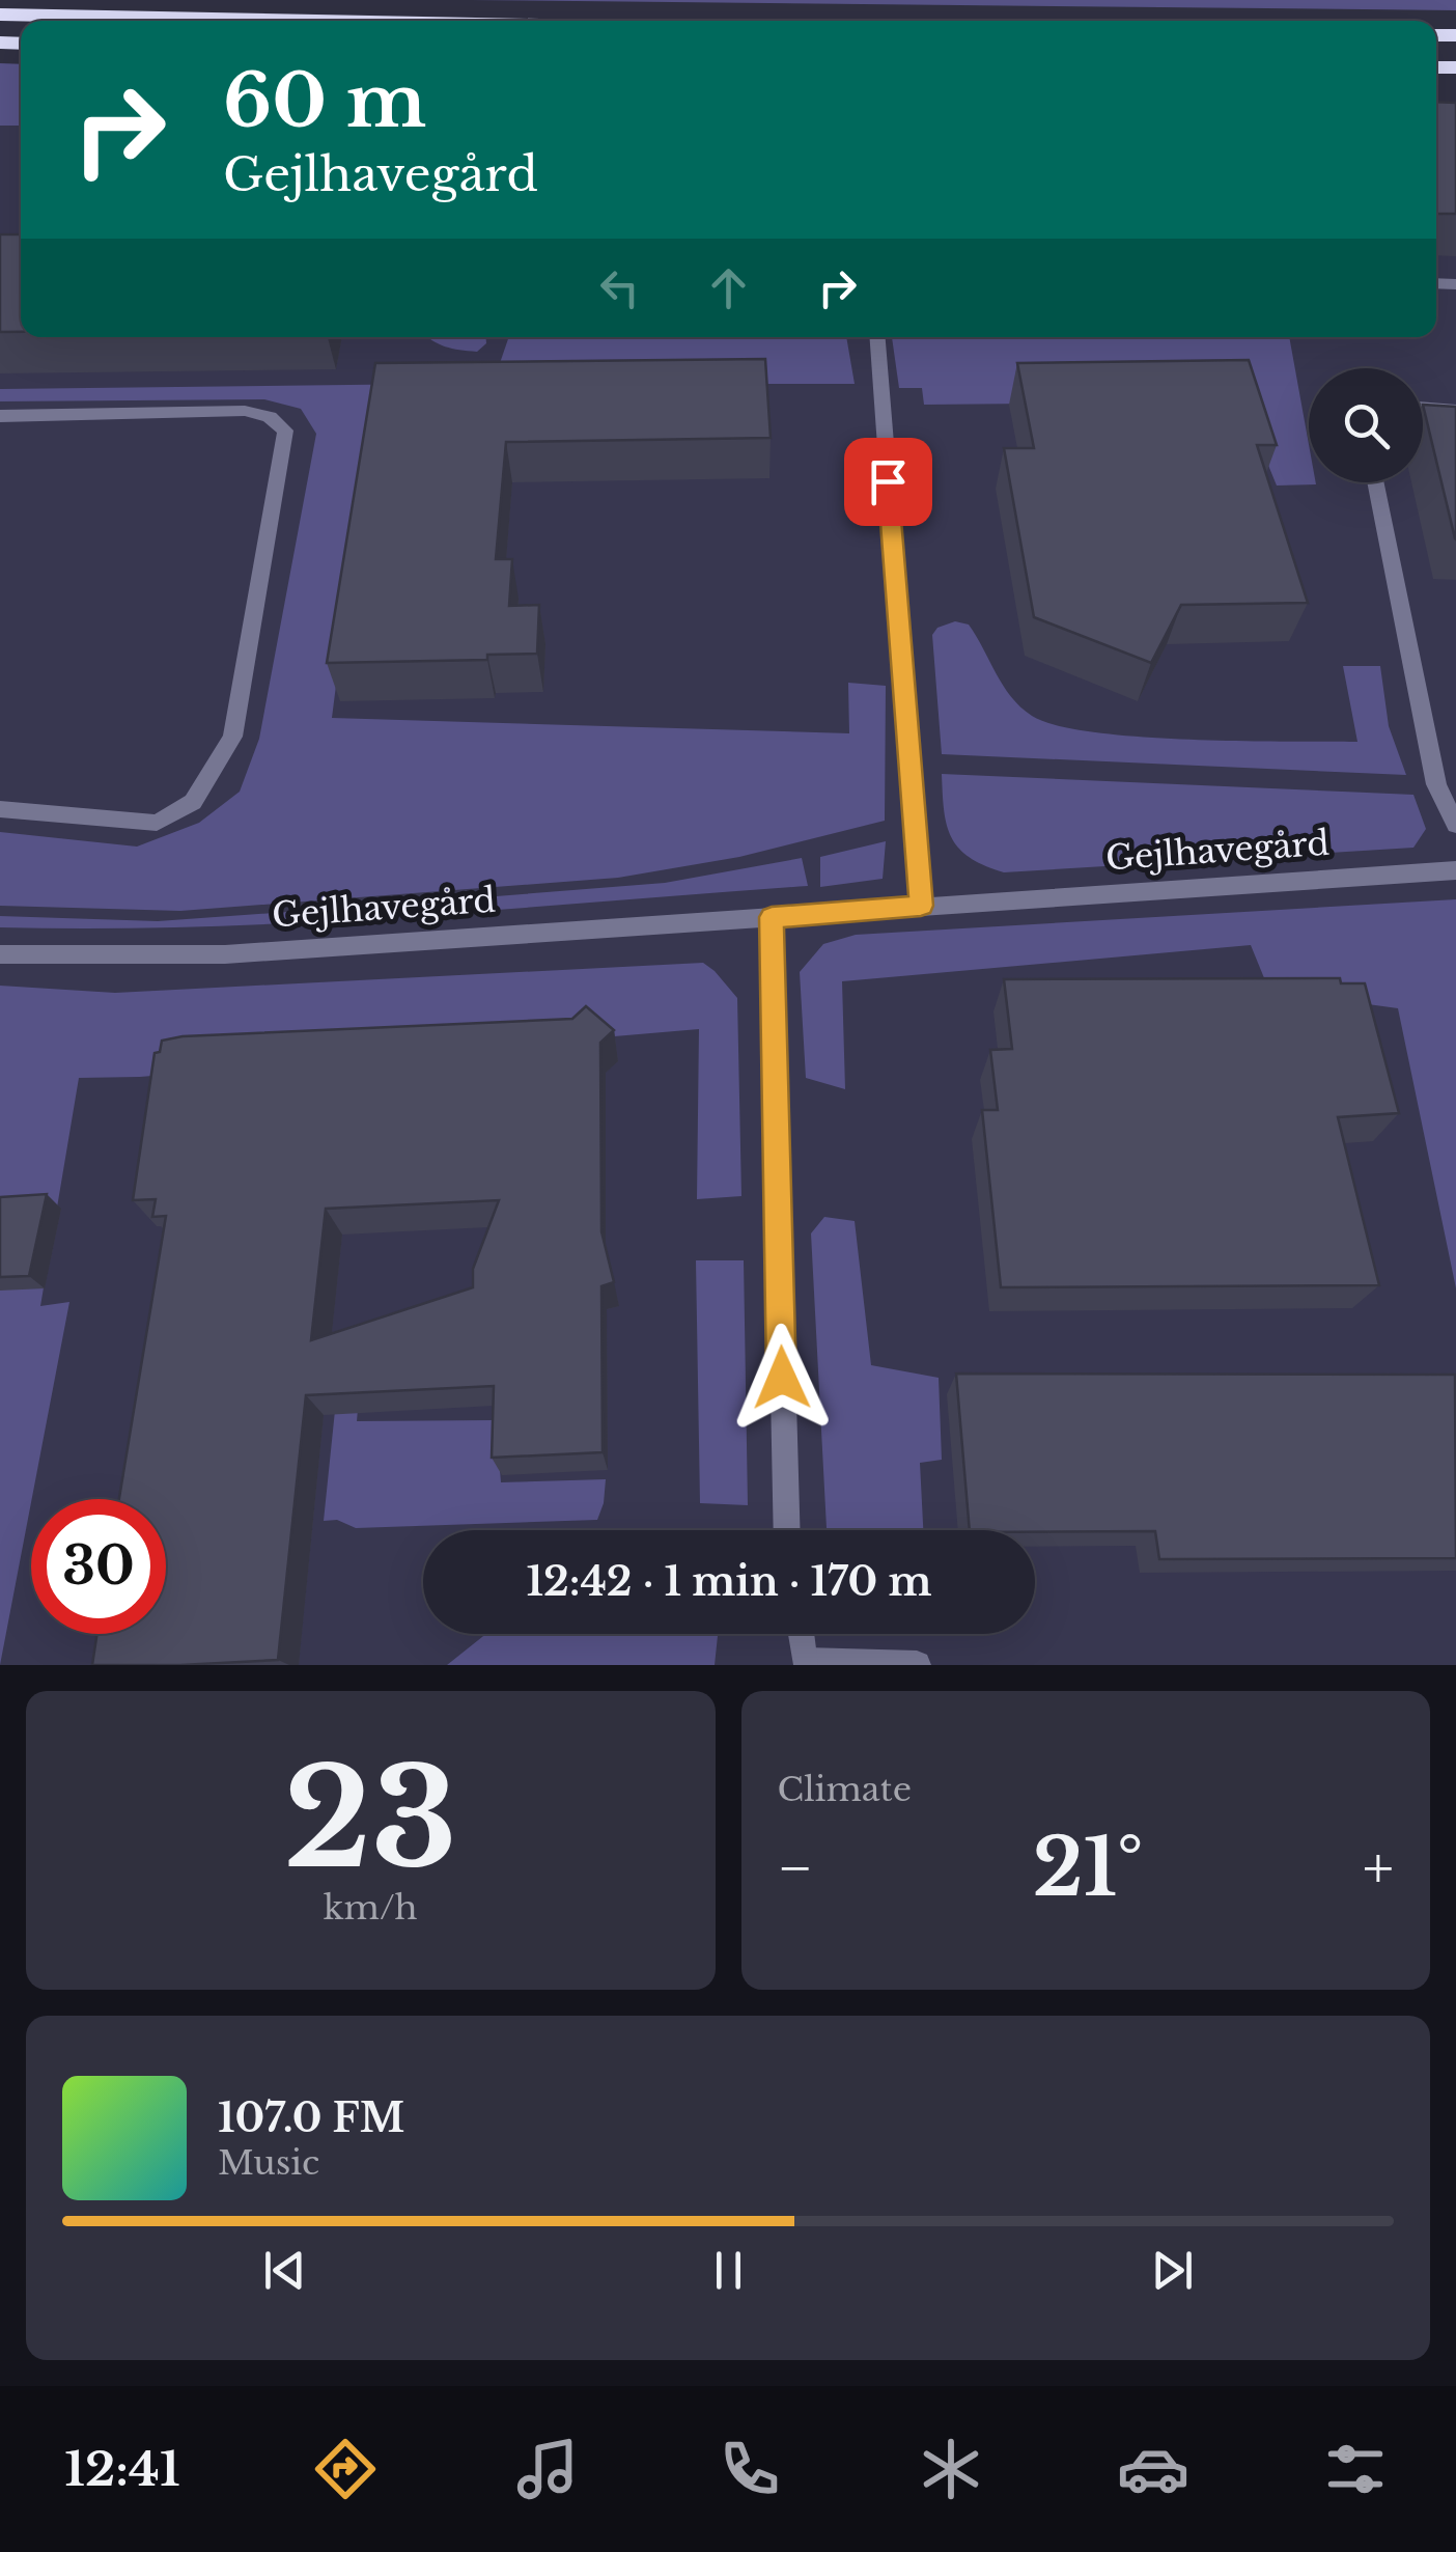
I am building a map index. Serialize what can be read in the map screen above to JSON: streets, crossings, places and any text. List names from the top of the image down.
{
  "streets": {
    "street": ["Gejlhavegård"]
  },
  "page": {
    "turn": ["60 m", "Gejlhavegård"],
    "limit": "30",
    "trip": "12:42 · 1 min · 170 m",
    "tile": [
      ["23", "km/h"],
      "Climate"
    ],
    "heat": ["−", "21°", "+"],
    "song": ["107.0 FM", "Music"],
    "tabs": "12:41"
  }
}
